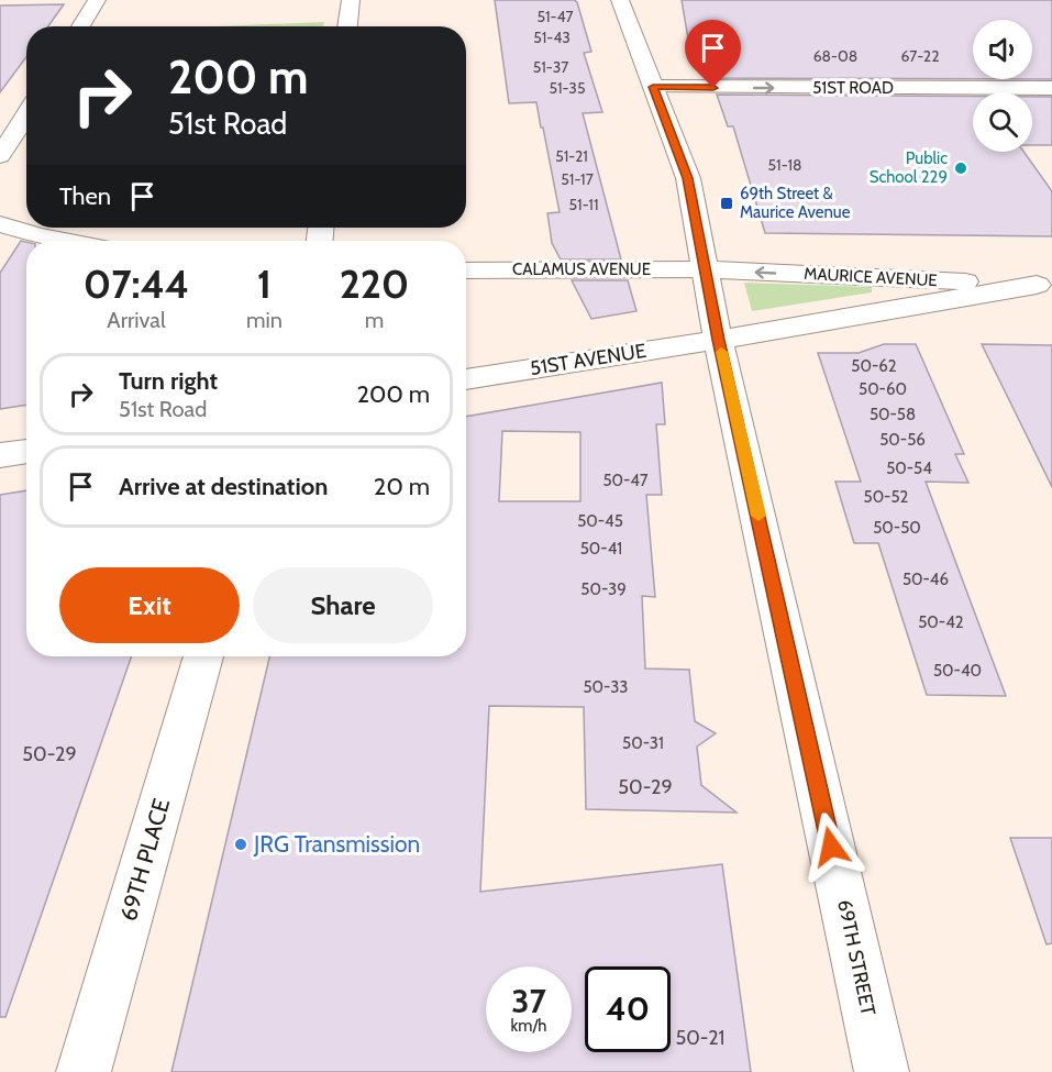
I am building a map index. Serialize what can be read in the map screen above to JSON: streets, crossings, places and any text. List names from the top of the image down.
{
  "streets": {
    "street": [
      "51ST ROAD",
      "CALAMUS AVENUE",
      "MAURICE AVENUE",
      "51ST AVENUE",
      "69TH PLACE",
      "69TH STREET"
    ]
  },
  "crossings": [
    ["51ST ROAD", "69TH STREET"],
    ["CALAMUS AVENUE", "MAURICE AVENUE"],
    ["CALAMUS AVENUE", "69TH STREET"],
    ["MAURICE AVENUE", "51ST AVENUE"],
    ["MAURICE AVENUE", "69TH STREET"],
    ["51ST AVENUE", "69TH STREET"]
  ],
  "one_way": ["51ST ROAD"],
  "places": {
    "other": ["Public School 229", "JRG Transmission"],
    "transit": ["69th Street & Maurice Avenue"]
  },
  "house_numbers": [
    "51-47",
    "51-43",
    "68-08",
    "67-22",
    "51-37",
    "51-35",
    "51-21",
    "51-18",
    "51-17",
    "51-11",
    "50-62",
    "50-60",
    "50-58",
    "50-56",
    "50-54",
    "50-47",
    "50-52",
    "50-45",
    "50-50",
    "50-41",
    "50-46",
    "50-39",
    "50-42",
    "50-40",
    "50-33",
    "50-31",
    "50-29",
    "50-29",
    "50-21"
  ],
  "page": {
    "turn": ["200 m", "51st Road"],
    "then": "Then",
    "eta": [
      "07:44",
      "Arrival",
      "1",
      "min",
      "220",
      "m"
    ],
    "list": [
      {
        "name": "Turn right",
        "note": "51st Road",
        "value": "200 m"
      },
      {
        "name": "Arrive at destination",
        "value": "20 m"
      }
    ],
    "buttons": ["Exit", "Share"],
    "speed": "37 km/h",
    "limit": "40"
  }
}
